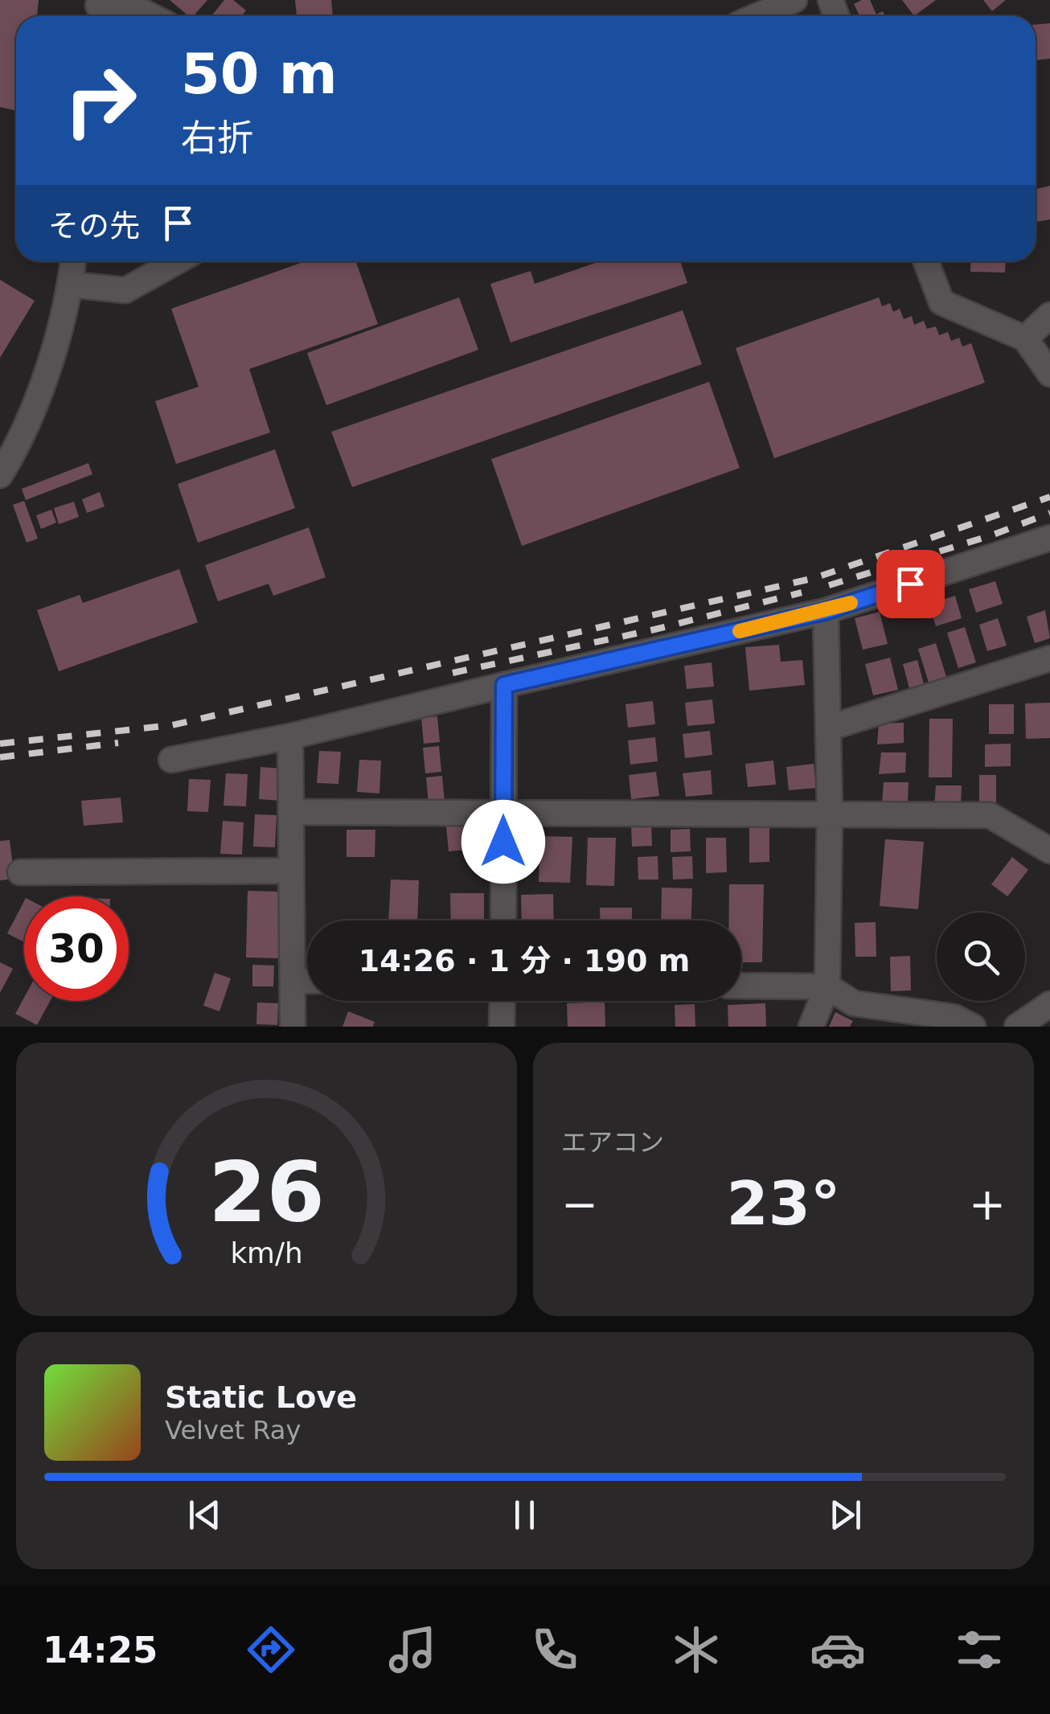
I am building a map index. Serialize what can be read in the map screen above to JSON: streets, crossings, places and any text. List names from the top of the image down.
{
  "page": {
    "turn": ["50 m", "右折"],
    "then": "その先",
    "limit": "30",
    "trip": "14:26 · 1 分 · 190 m",
    "tile": "エアコン",
    "heat": ["−", "23°", "+"],
    "song": ["Static Love", "Velvet Ray"],
    "tabs": "14:25",
    "gauge": ["26", "km/h"]
  }
}
